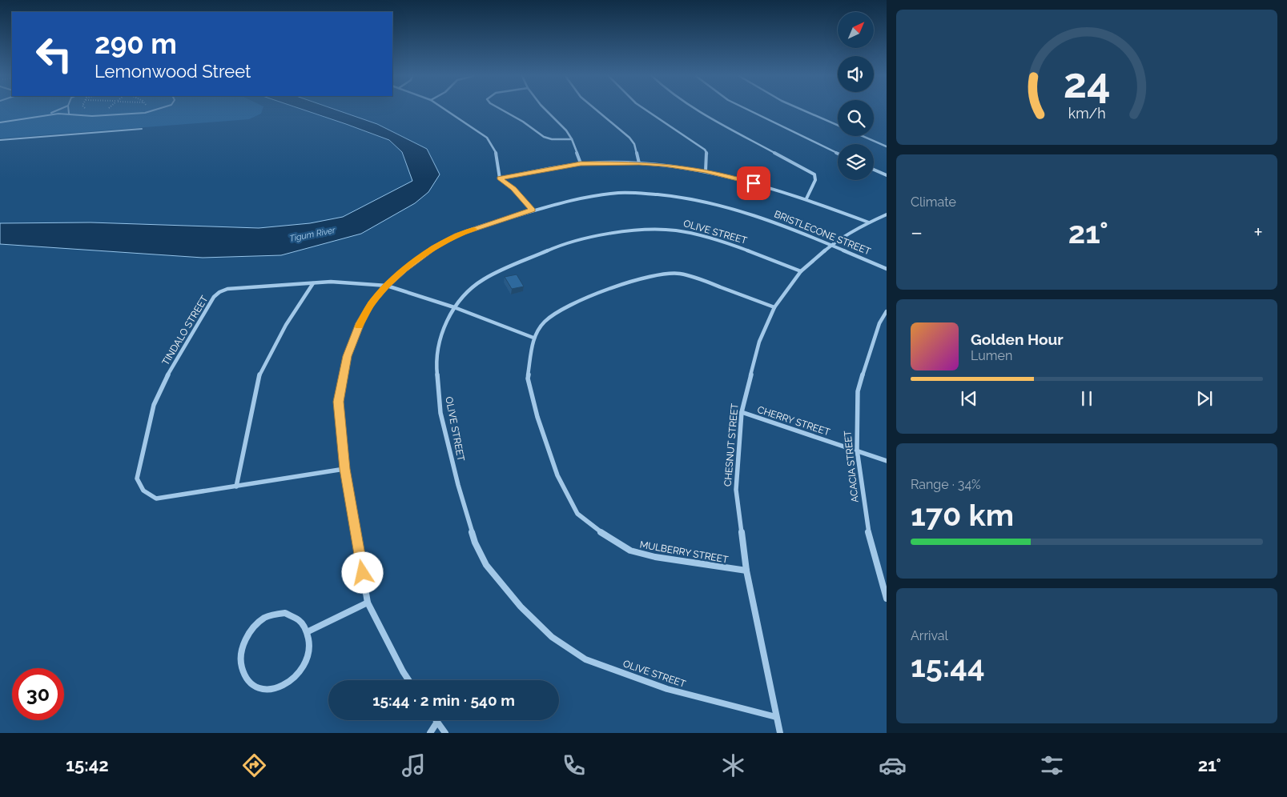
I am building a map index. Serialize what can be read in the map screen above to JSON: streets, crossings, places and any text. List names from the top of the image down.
{
  "streets": {
    "street": [
      "OLIVE STREET",
      "BRISTLECONE STREET",
      "TINDALO STREET",
      "CHERRY STREET",
      "CHESNUT STREET",
      "ACACIA STREET",
      "MULBERRY STREET"
    ]
  },
  "crossings": [
    ["OLIVE STREET", "TINDALO STREET"],
    ["OLIVE STREET", "CHESNUT STREET"],
    ["BRISTLECONE STREET", "TINDALO STREET"],
    ["BRISTLECONE STREET", "CHESNUT STREET"],
    ["TINDALO STREET", "MULBERRY STREET"],
    ["CHERRY STREET", "CHESNUT STREET"],
    ["CHERRY STREET", "ACACIA STREET"],
    ["CHESNUT STREET", "MULBERRY STREET"]
  ],
  "water": ["Tigum River"],
  "north": "top right",
  "page": {
    "turn": ["290 m", "Lemonwood Street"],
    "tile": [
      "Climate",
      ["Range · 34%", "170 km"],
      ["Arrival", "15:44"]
    ],
    "heat": ["−", "21°", "+"],
    "song": ["Golden Hour", "Lumen"],
    "limit": "30",
    "trip": "15:44 · 2 min · 540 m",
    "tabs": ["15:42", "21°"],
    "gauge": ["24", "km/h"]
  }
}
